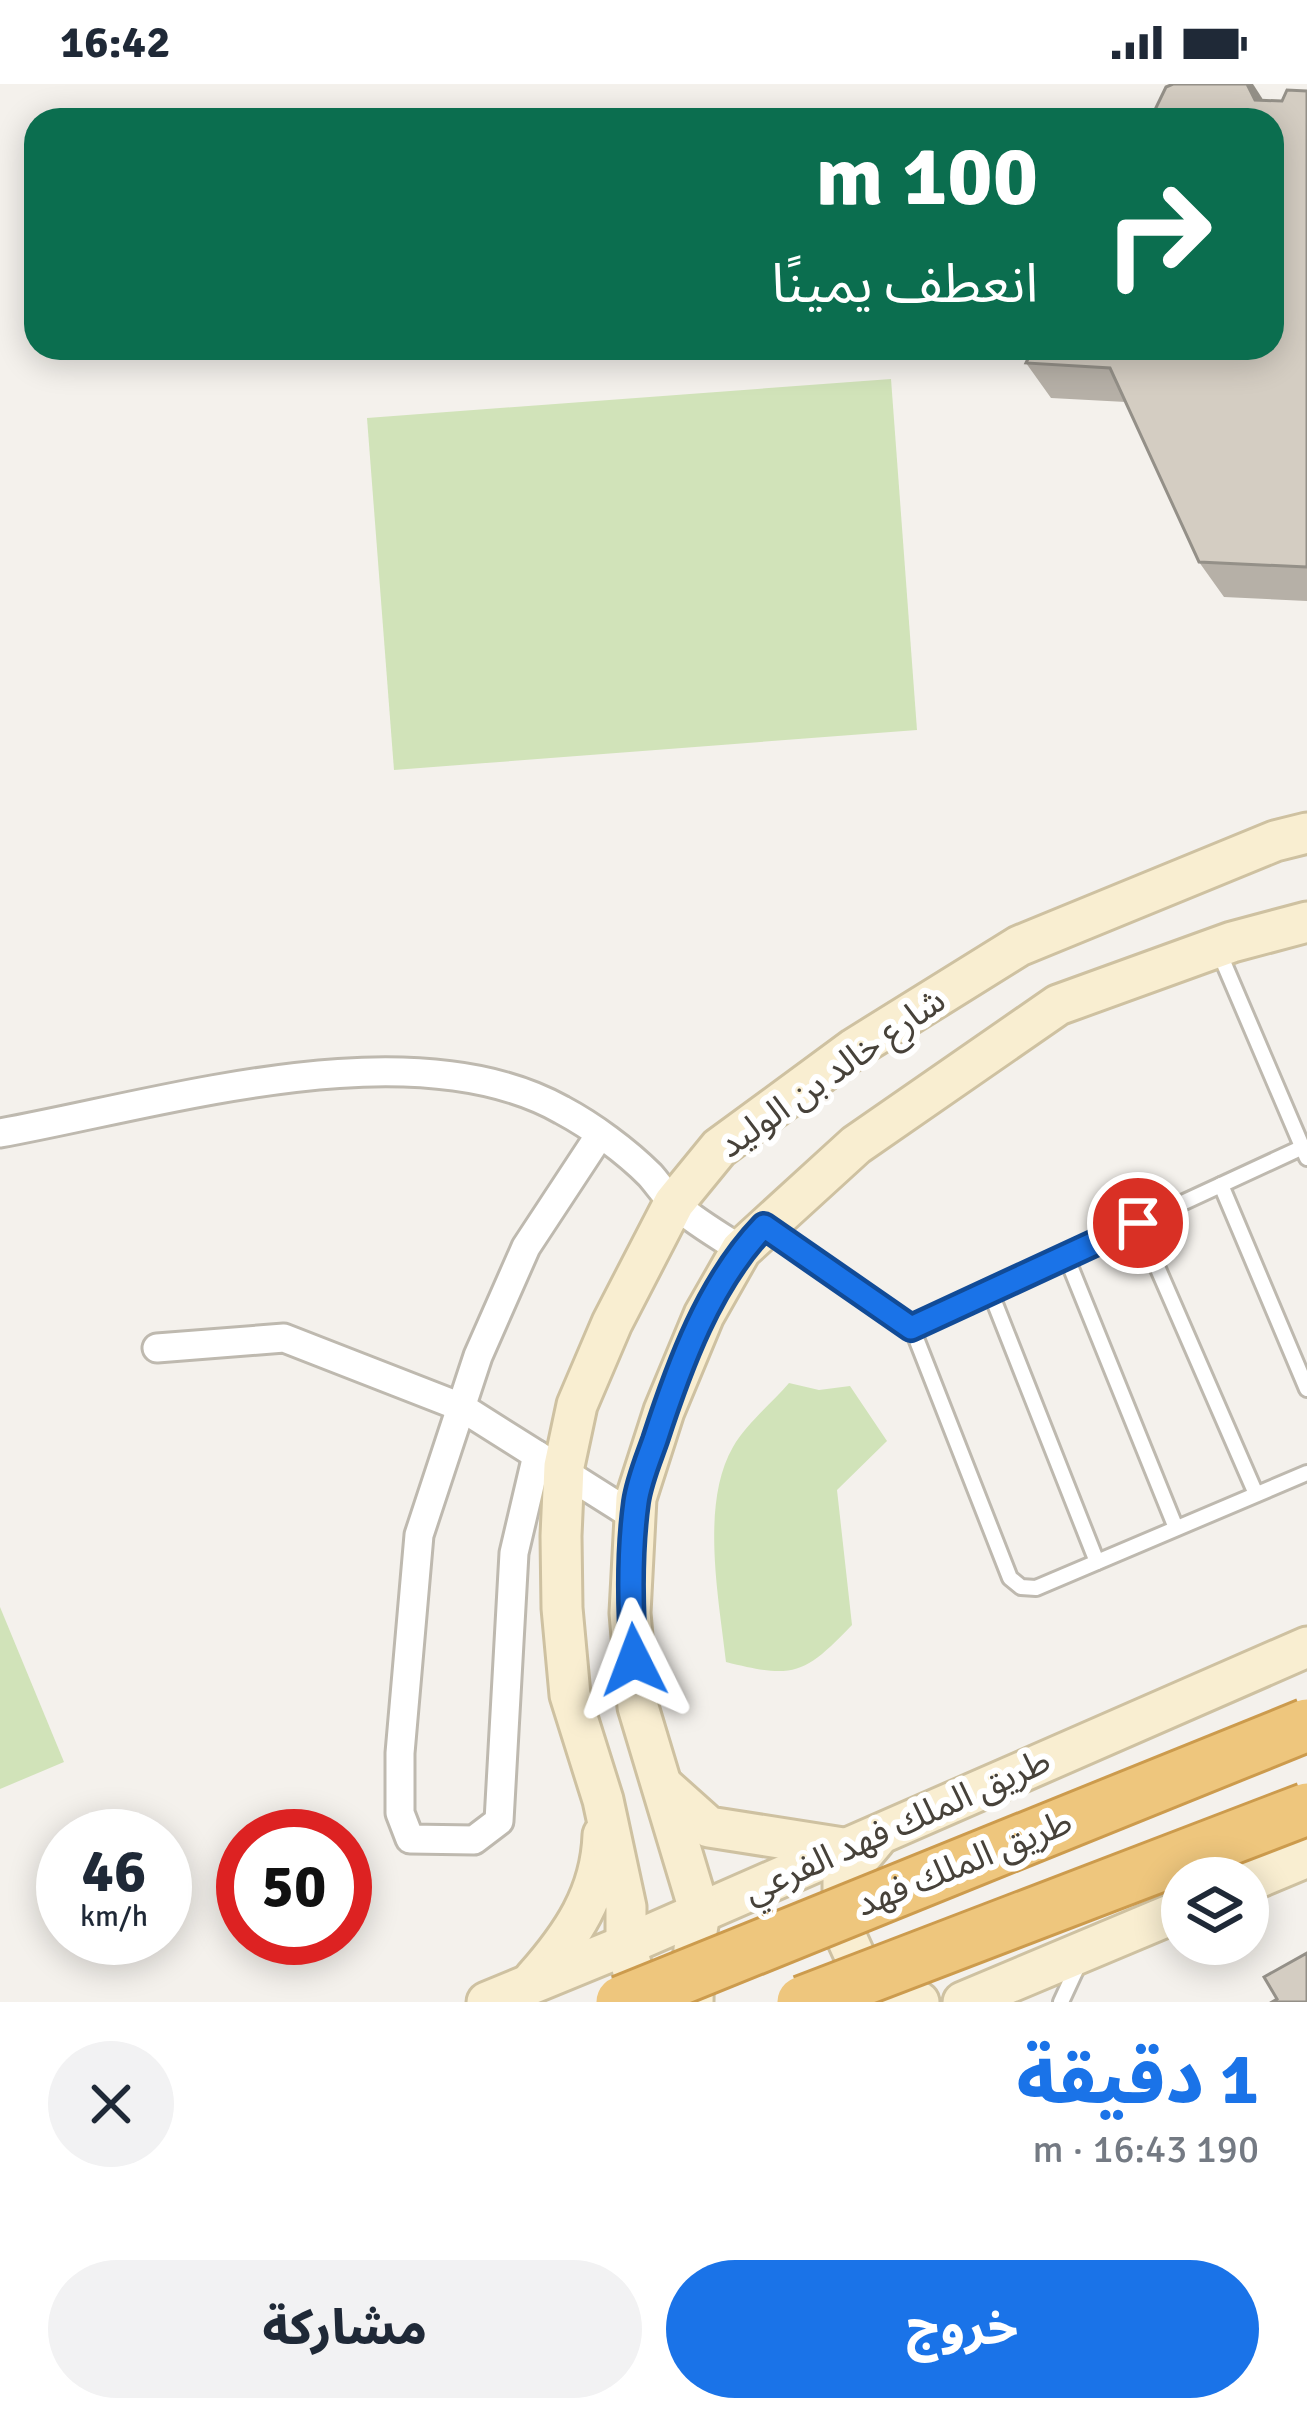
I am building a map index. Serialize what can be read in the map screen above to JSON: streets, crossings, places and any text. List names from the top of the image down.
{
  "streets": {
    "highway": ["طريق الملك فهد"],
    "main road": ["شارع خالد بن الوليد", "طريق الملك فهد الفرعي"]
  },
  "crossings": [
    ["شارع خالد بن الوليد", "طريق الملك فهد الفرعي"]
  ],
  "page": {
    "status": "16:42",
    "turn": ["100 m", "انعطف يمينًا"],
    "speed": "46 km/h",
    "limit": "50",
    "heading": ["1 دقيقة", "190 m · 16:43"],
    "buttons": ["خروج", "مشاركة"]
  }
}
